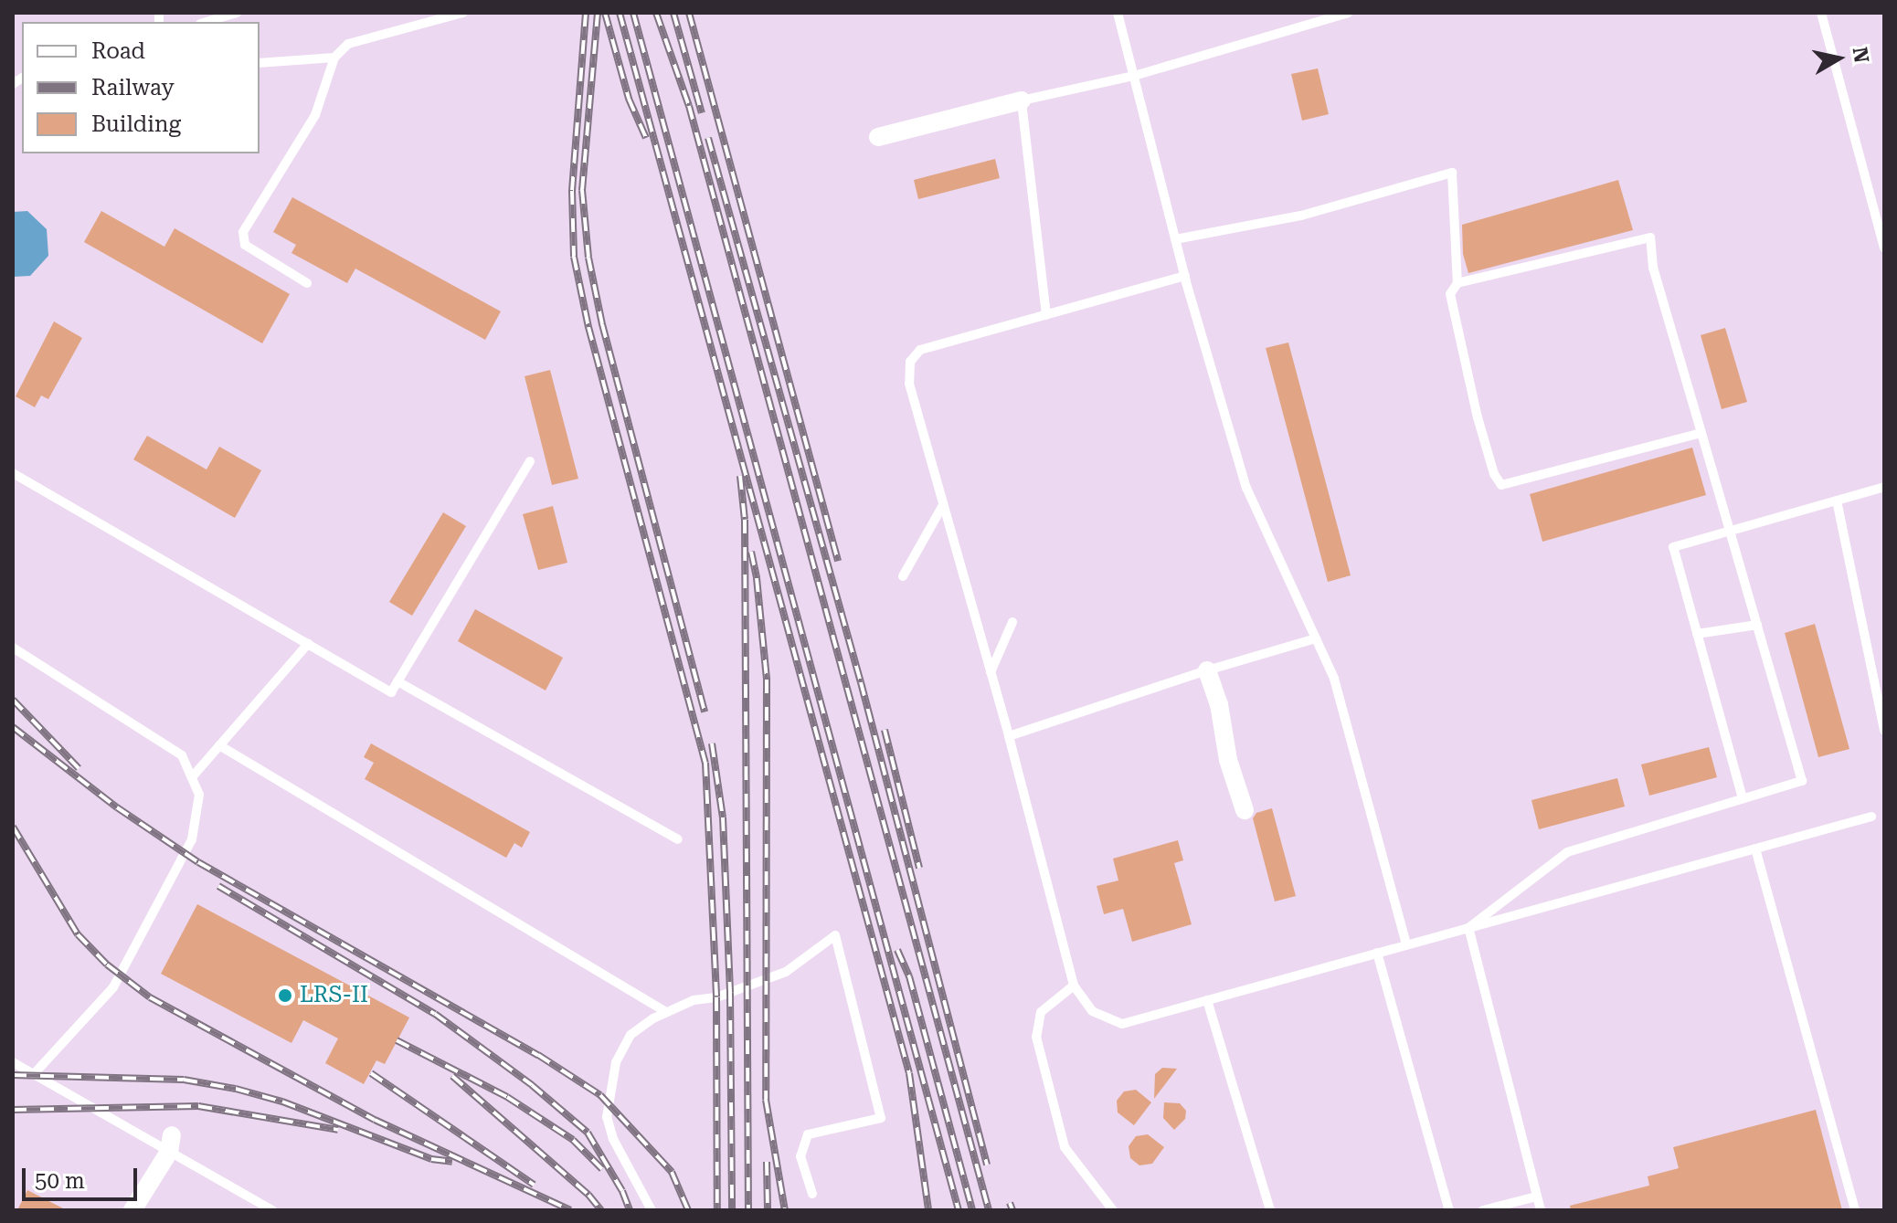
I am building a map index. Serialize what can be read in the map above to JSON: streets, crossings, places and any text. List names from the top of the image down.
{
  "places": ["LRS-II"],
  "legend": ["Road", "Railway", "Building"],
  "scale_bar": "50 m",
  "north": "right"
}
